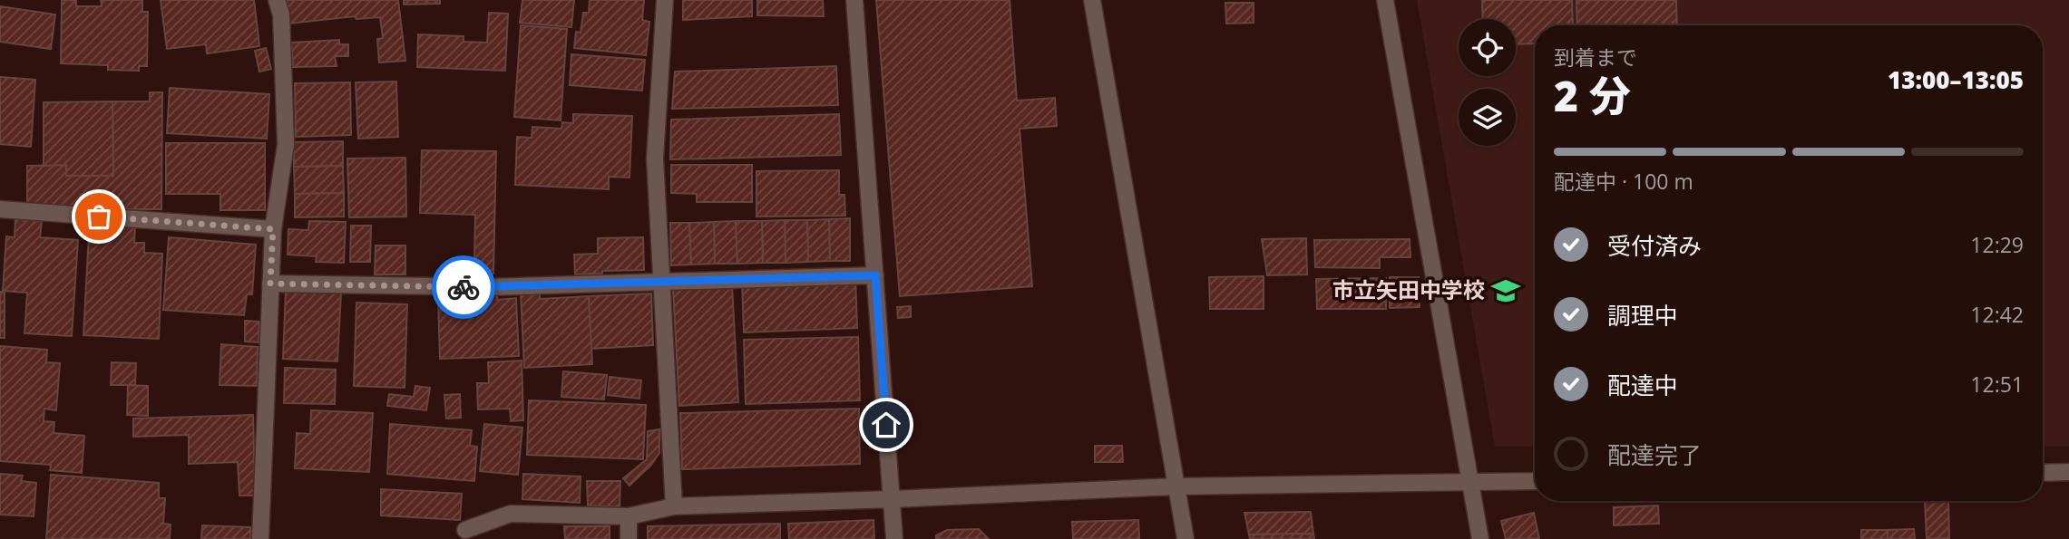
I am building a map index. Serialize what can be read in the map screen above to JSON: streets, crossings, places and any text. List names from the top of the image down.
{
  "places": {
    "school or university": ["市立矢田中学校"]
  },
  "page": {
    "heading": ["2 分", "到着まで", "13:00–13:05"],
    "bar": "配達中 · 100 m",
    "list": [
      ["受付済み", "12:29"],
      ["調理中", "12:42"],
      ["配達中", "12:51"],
      "配達完了"
    ]
  }
}
